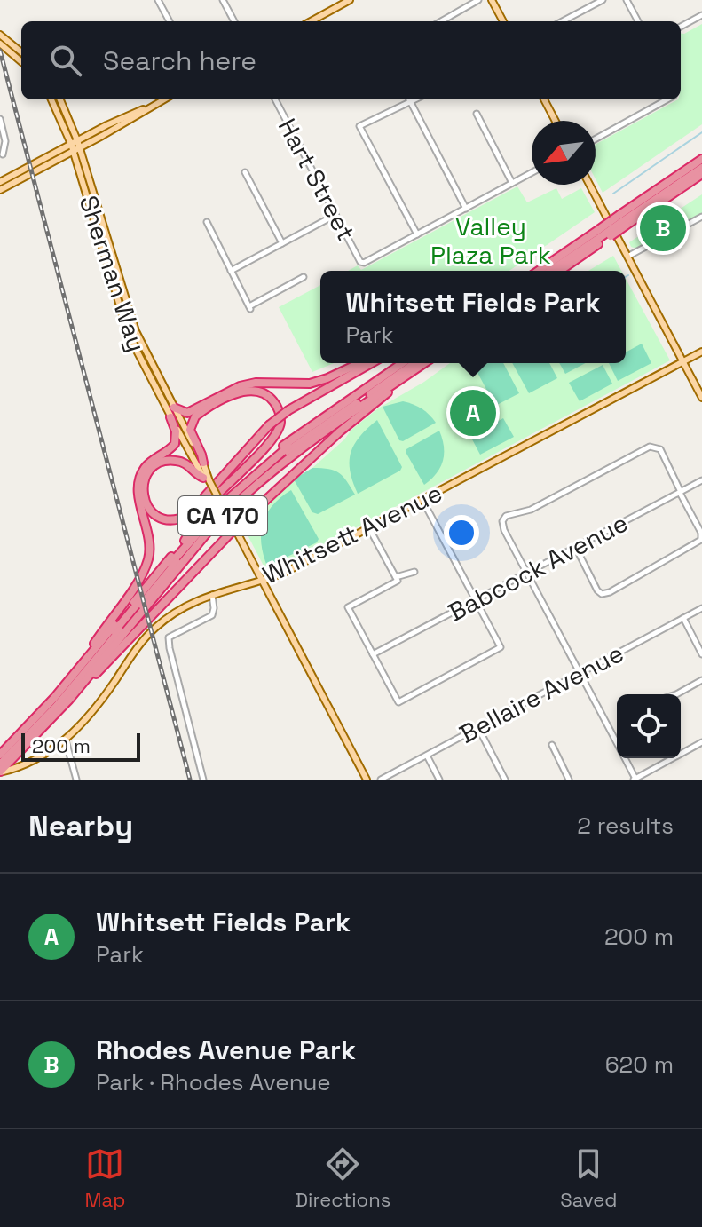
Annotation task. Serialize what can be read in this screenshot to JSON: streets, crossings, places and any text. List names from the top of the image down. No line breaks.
{"streets":{"highway":["CA 170"],"main road":["Sherman Way","Whitsett Avenue"],"street":["Hart Street","Babcock Avenue","Bellaire Avenue"]},"crossings":[["Sherman Way","Whitsett Avenue"],["CA 170","Whitsett Avenue"]],"parks":["Valley Plaza Park"],"scale_bar":"200 m","north":"bottom left","page":{"search":"Search here","pins":["B","A"],"popup":["Whitsett Fields Park","Park"],"scale":"200 m","heading":["Nearby","2 results"],"list":[{"mark":"A","name":"Whitsett Fields Park","note":"Park","value":"200 m"},{"mark":"B","name":"Rhodes Avenue Park","note":"Park · Rhodes Avenue","value":"620 m"}],"nav":["Map","Directions","Saved"]}}
